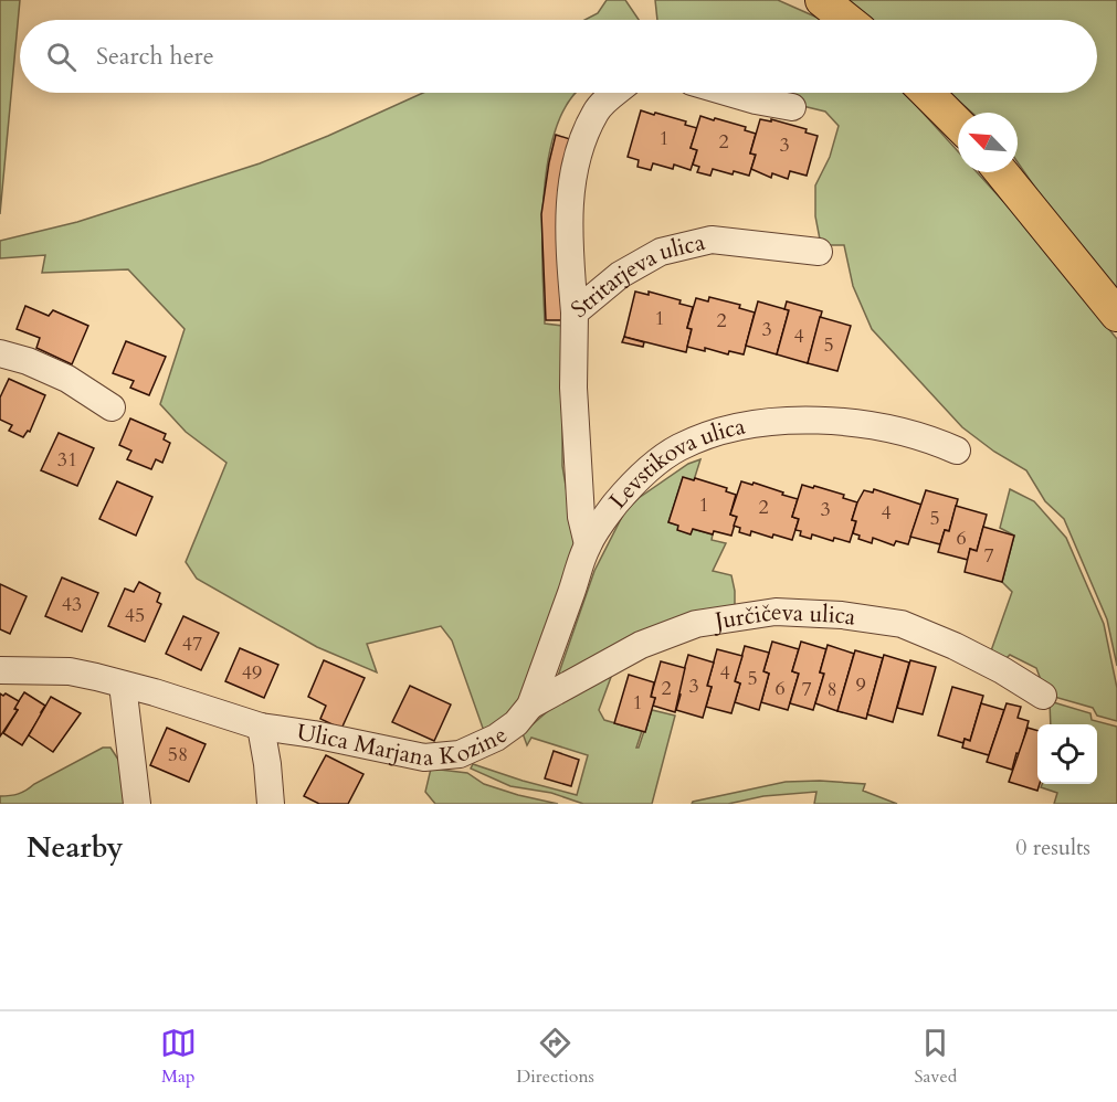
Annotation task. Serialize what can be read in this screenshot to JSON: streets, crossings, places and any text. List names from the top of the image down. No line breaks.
{"streets":{"street":["Stritarjeva ulica","Levstikova ulica","Jurčičeva ulica","Ulica Marjana Kozine"]},"crossings":[["Stritarjeva ulica","Levstikova ulica"],["Levstikova ulica","Jurčičeva ulica"],["Levstikova ulica","Ulica Marjana Kozine"],["Jurčičeva ulica","Ulica Marjana Kozine"]],"house_numbers":["1","2","3","1","2","3","4","5","31","1","2","3","4","5","6","7","43","45","47","49","4","5","9","3","2","6","7","8","1","58"],"north":"top left","page":{"search":"Search here","heading":["Nearby","0 results"],"nav":["Map","Directions","Saved"]}}
